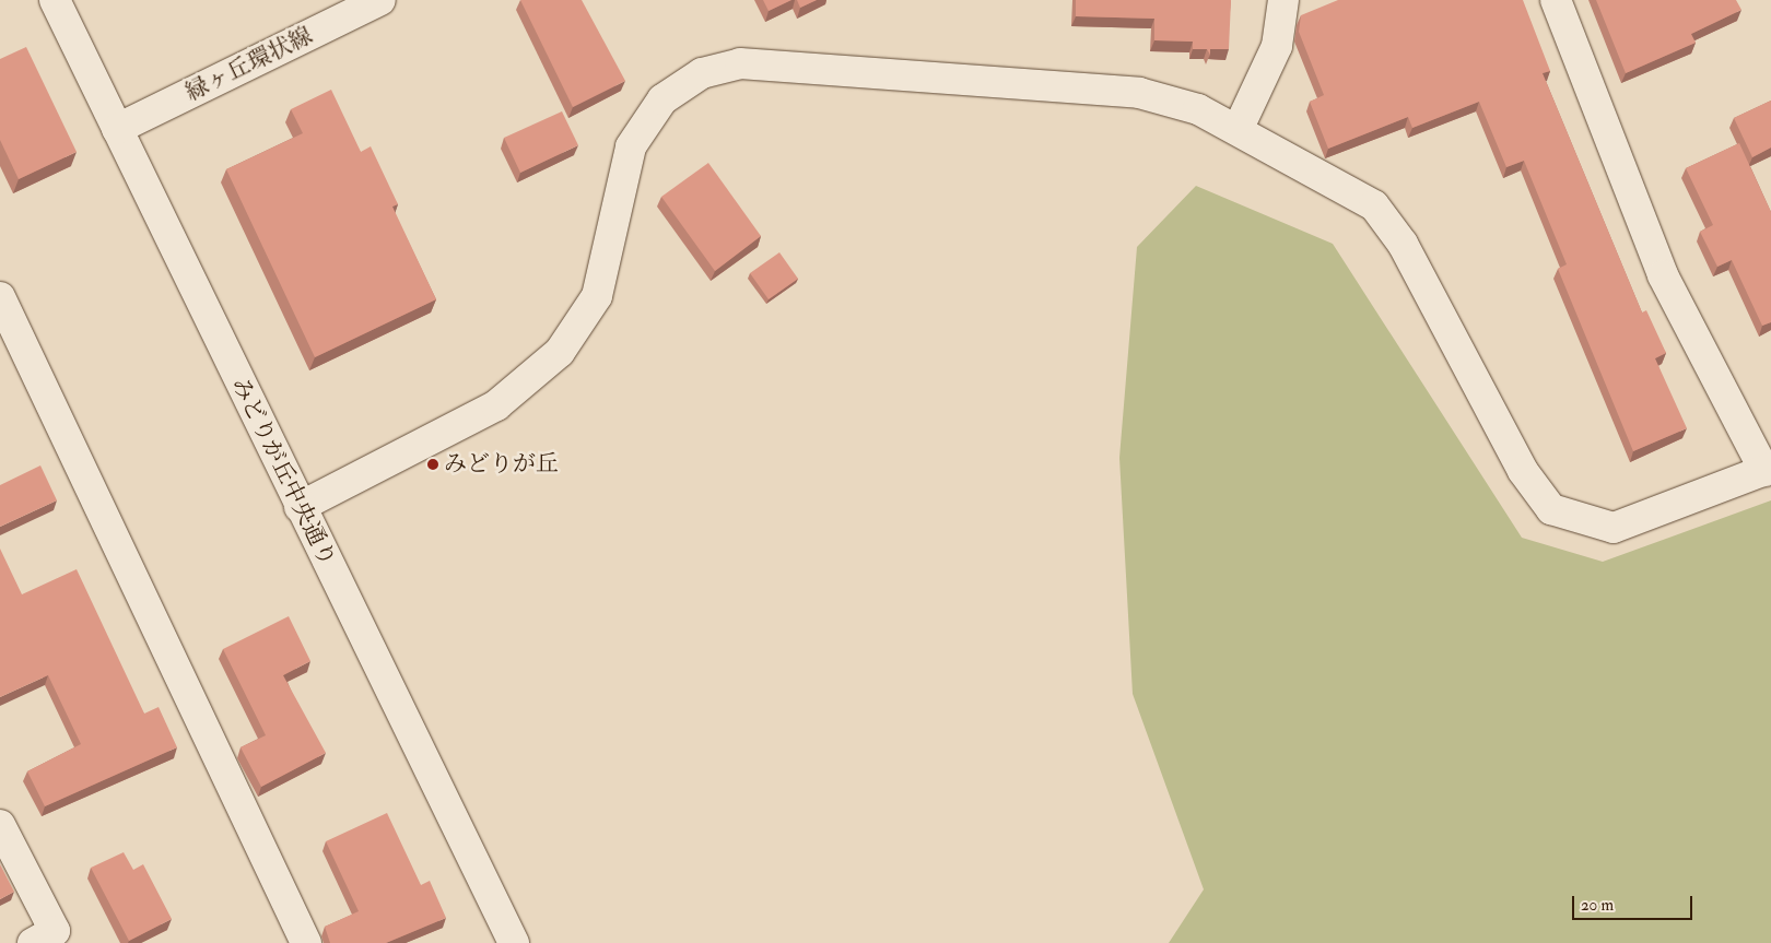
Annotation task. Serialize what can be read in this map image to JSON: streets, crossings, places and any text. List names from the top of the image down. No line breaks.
{"streets":{"street":["緑ヶ丘環状線","みどりが丘中央通り"]},"crossings":[["緑ヶ丘環状線","みどりが丘中央通り"]],"places":["みどりが丘"],"scale_bar":"20 m"}
